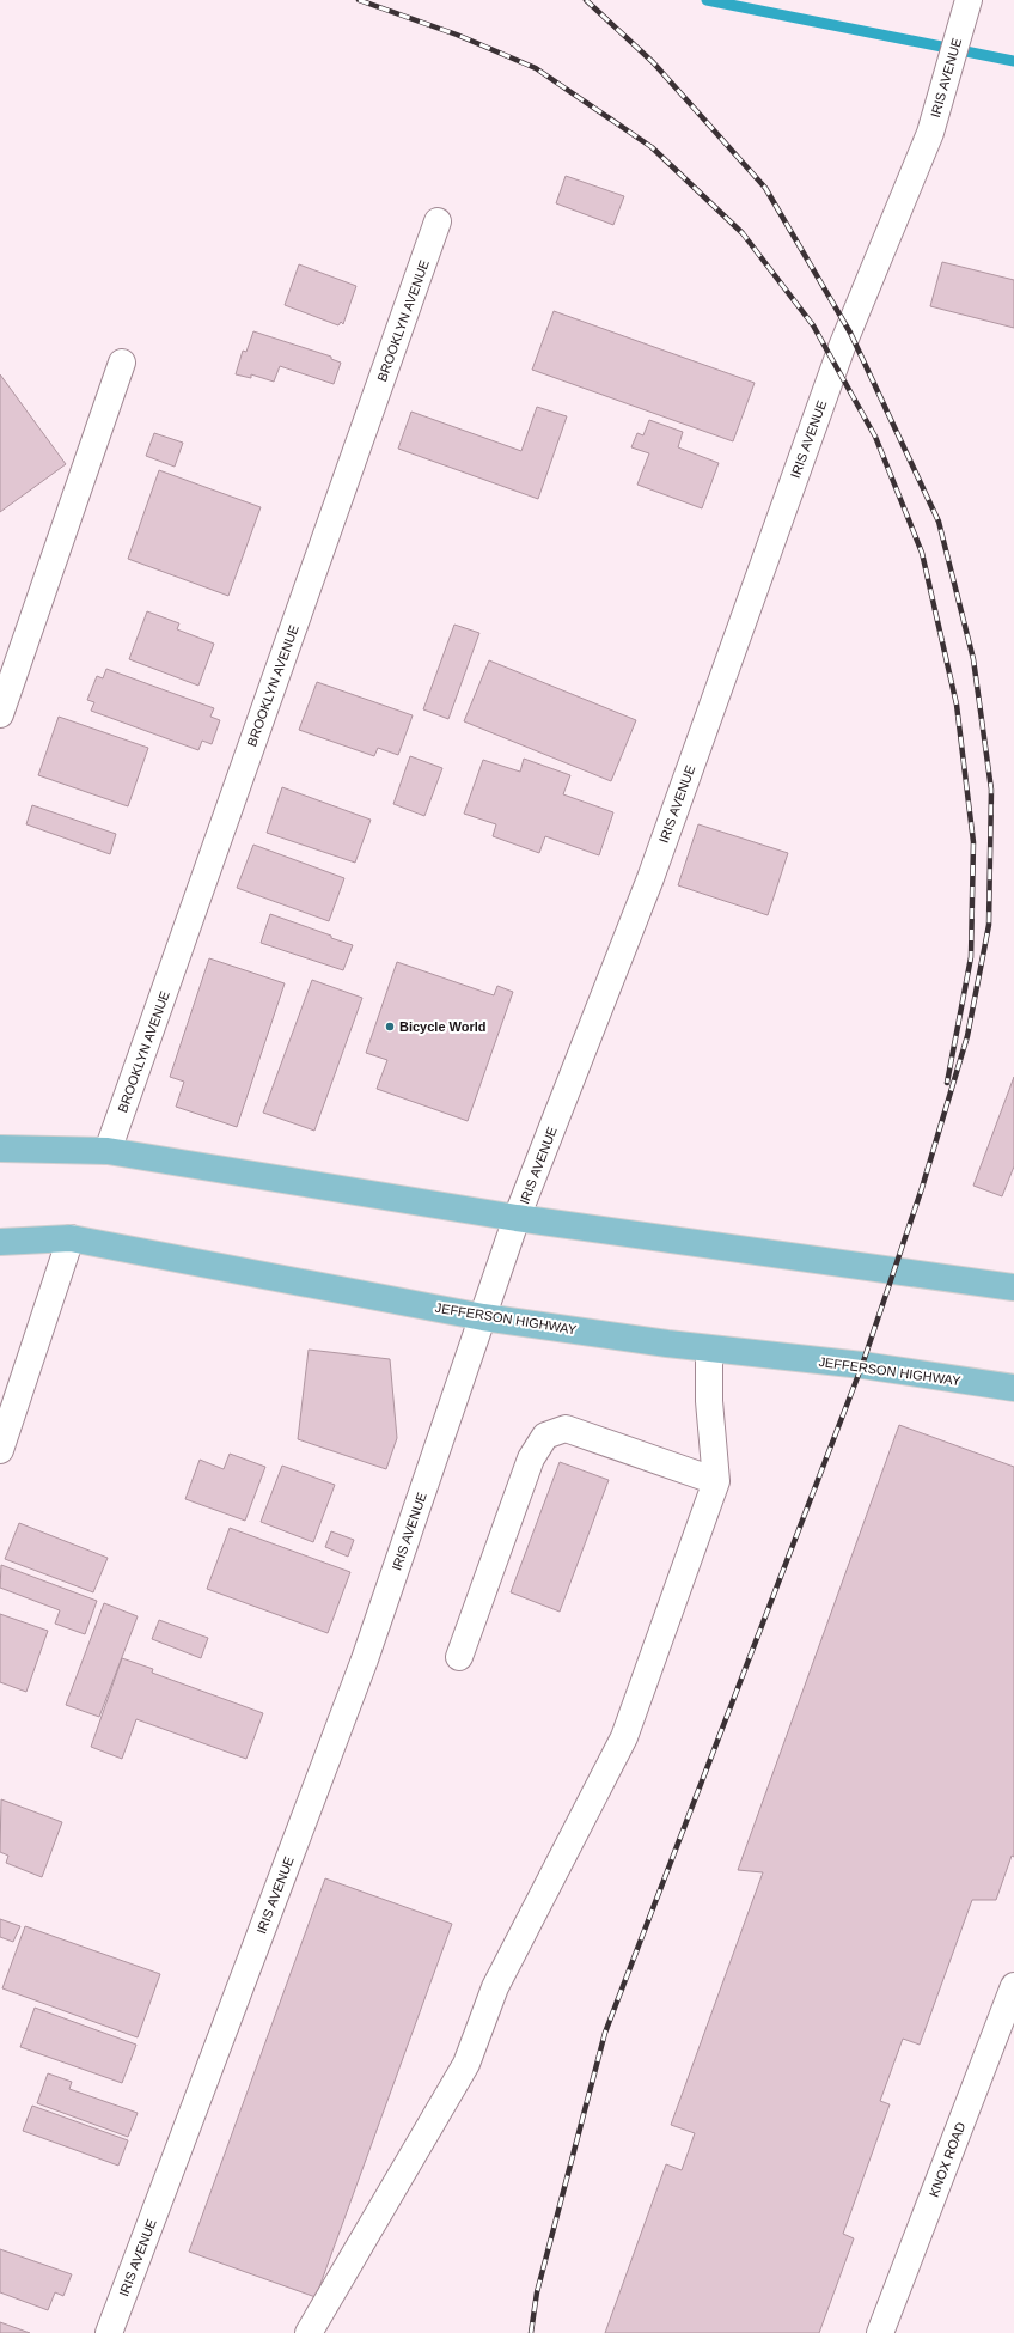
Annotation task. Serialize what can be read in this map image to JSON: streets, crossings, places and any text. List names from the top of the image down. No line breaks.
{"streets":{"main road":["JEFFERSON HIGHWAY"],"street":["IRIS AVENUE","BROOKLYN AVENUE","KNOX ROAD"]},"crossings":[["IRIS AVENUE","JEFFERSON HIGHWAY"]],"places":["Bicycle World"]}
